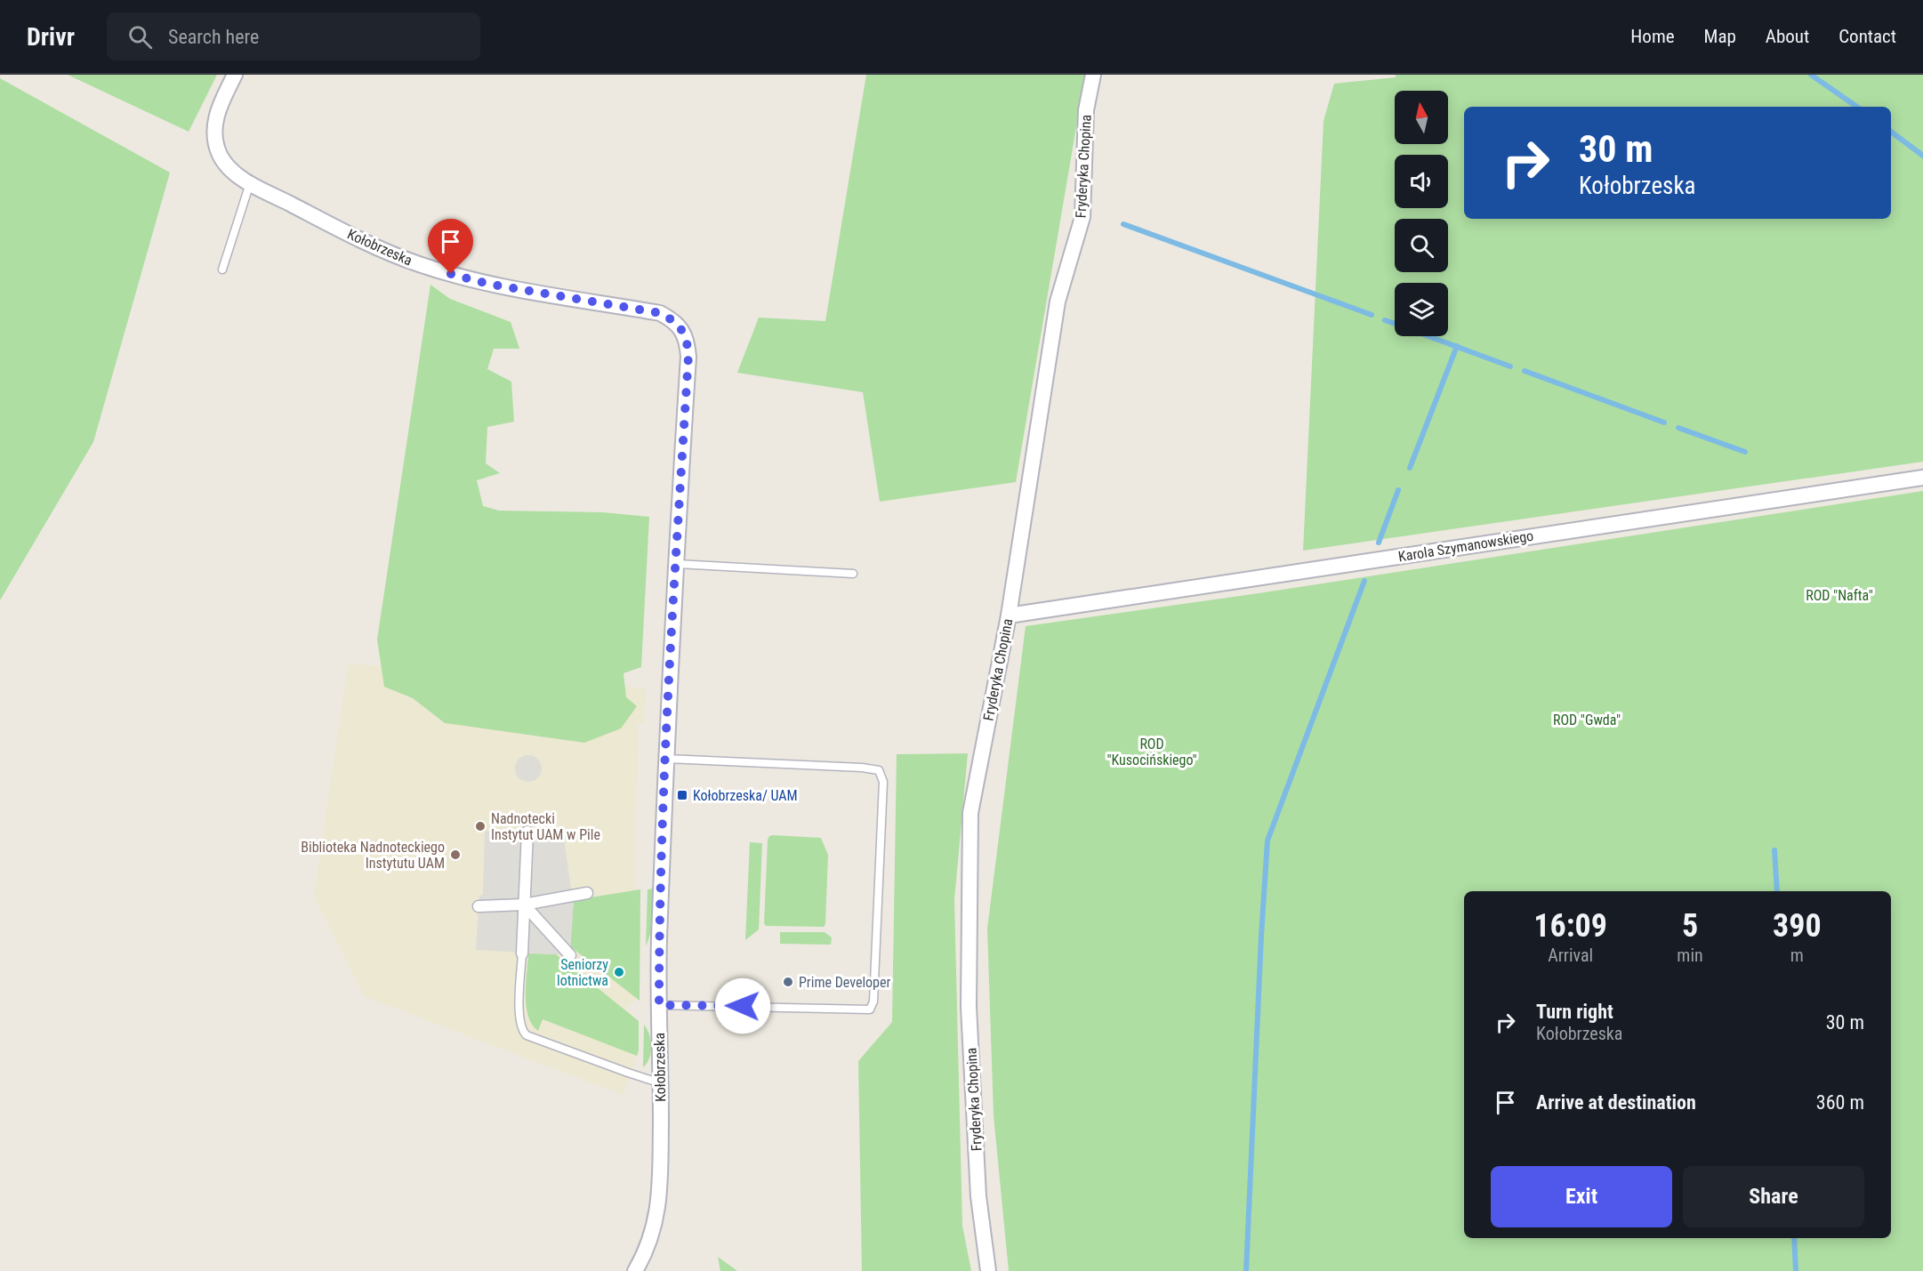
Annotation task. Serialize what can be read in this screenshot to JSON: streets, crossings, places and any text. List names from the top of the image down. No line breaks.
{"streets":{"street":["Fryderyka Chopina","Kołobrzeska","Karola Szymanowskiego"]},"crossings":[["Fryderyka Chopina","Karola Szymanowskiego"]],"parks":["ROD \"Nafta\"","ROD \"Gwda\"","ROD \"Kusocińskiego\""],"places":{"transit":["Kołobrzeska/ UAM"],"other":["Nadnotecki Instytut UAM w Pile","Biblioteka Nadnoteckiego Instytutu UAM","Seniorzy lotnictwa","Prime Developer"]},"north":"top","page":{"header":"Drivr","search":"Search here","nav":["Home","Map","About","Contact"],"turn":["30 m","Kołobrzeska"],"eta":["16:09","Arrival","5","min","390","m"],"list":[{"name":"Turn right","note":"Kołobrzeska","value":"30 m"},{"name":"Arrive at destination","value":"360 m"}],"buttons":["Exit","Share"]}}
